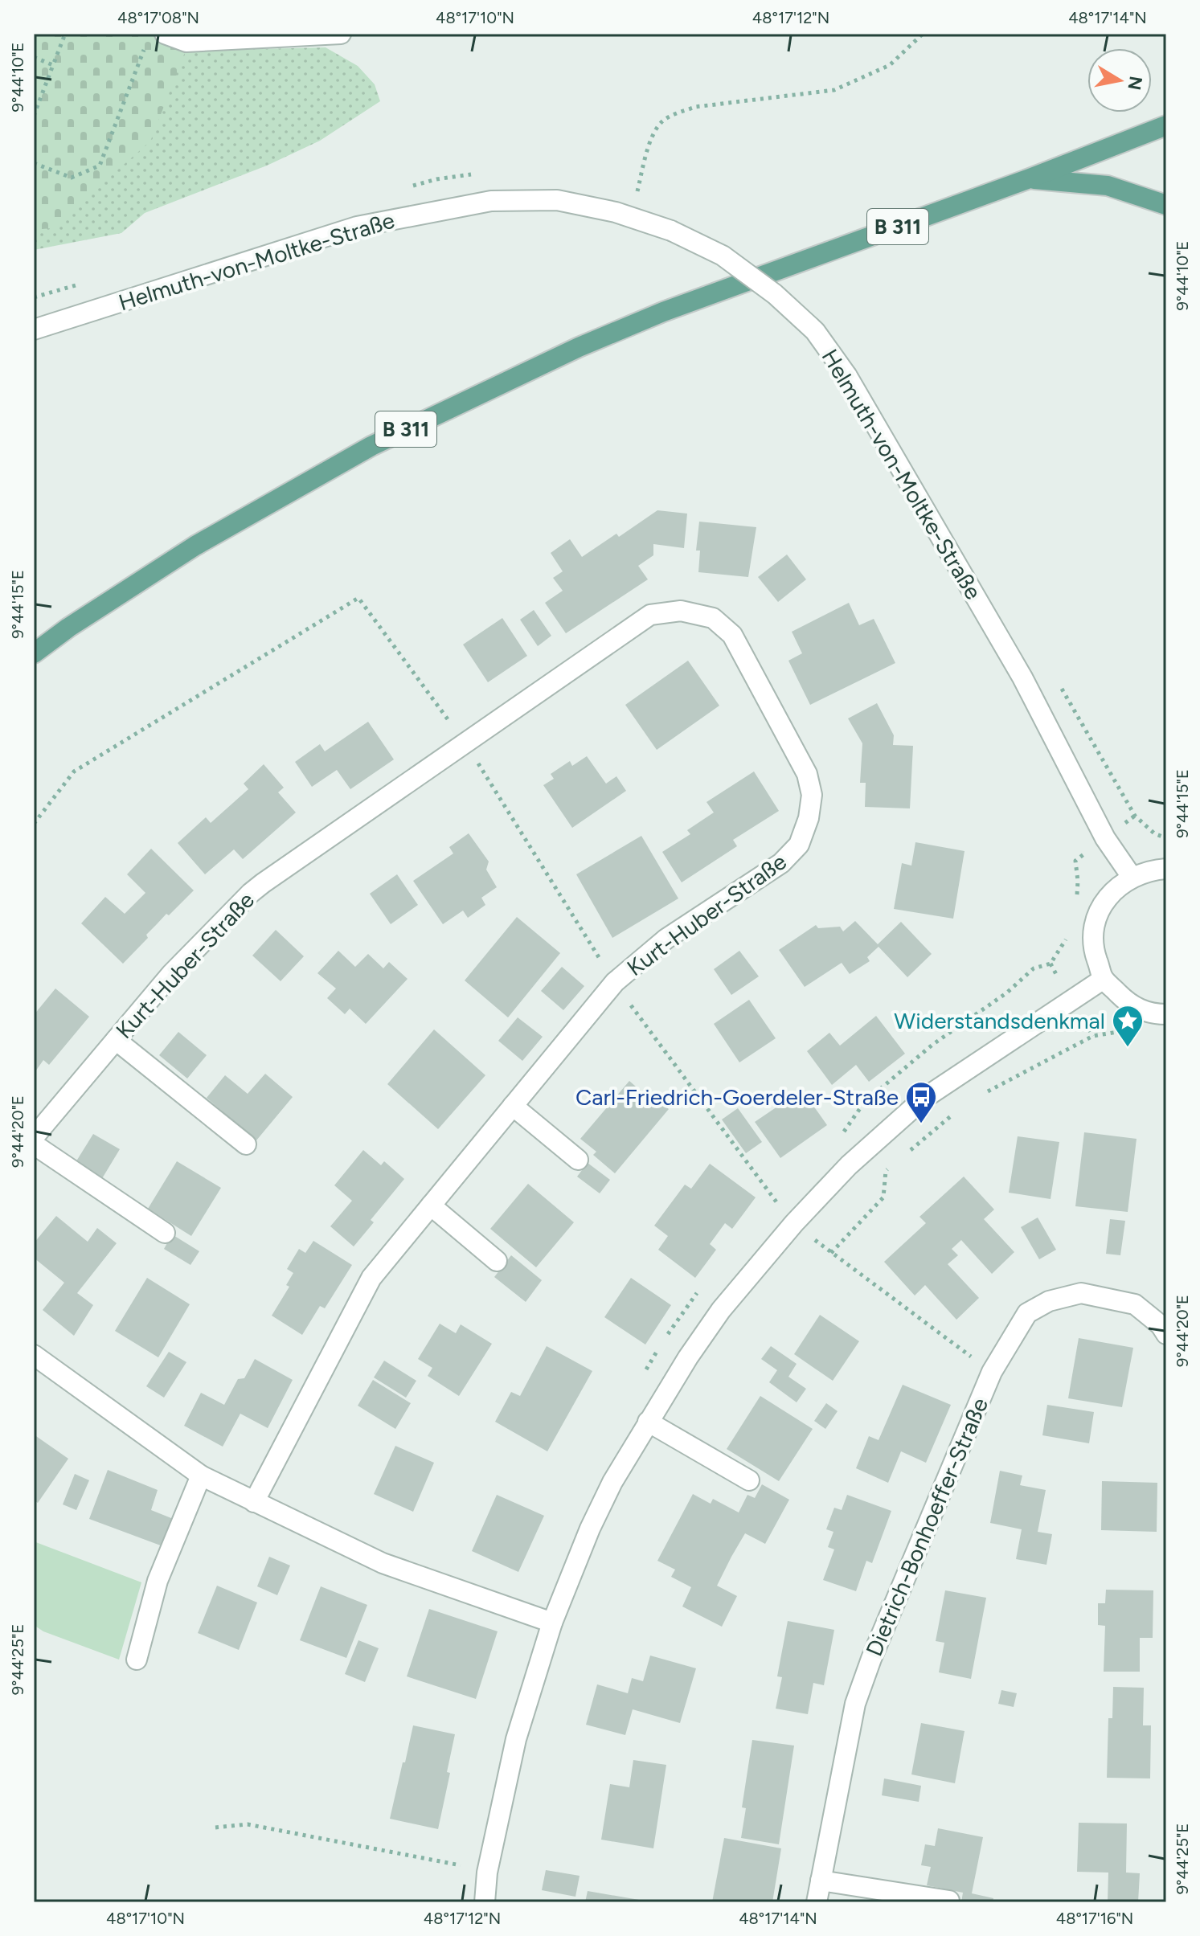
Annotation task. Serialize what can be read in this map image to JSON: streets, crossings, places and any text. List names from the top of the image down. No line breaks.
{"streets":{"main road":["B 311"],"street":["Helmuth-von-Moltke-Straße","Kurt-Huber-Straße","Dietrich-Bonhoeffer-Straße"]},"places":{"place":["Widerstandsdenkmal"],"bus stop":["Carl-Friedrich-Goerdeler-Straße"]},"north":"right","coordinates":["48°17'08\"N","48°17'10\"N","48°17'12\"N","48°17'14\"N","9°44'10\"E","9°44'15\"E","9°44'20\"E","9°44'25\"E","48°17'16\"N"]}
